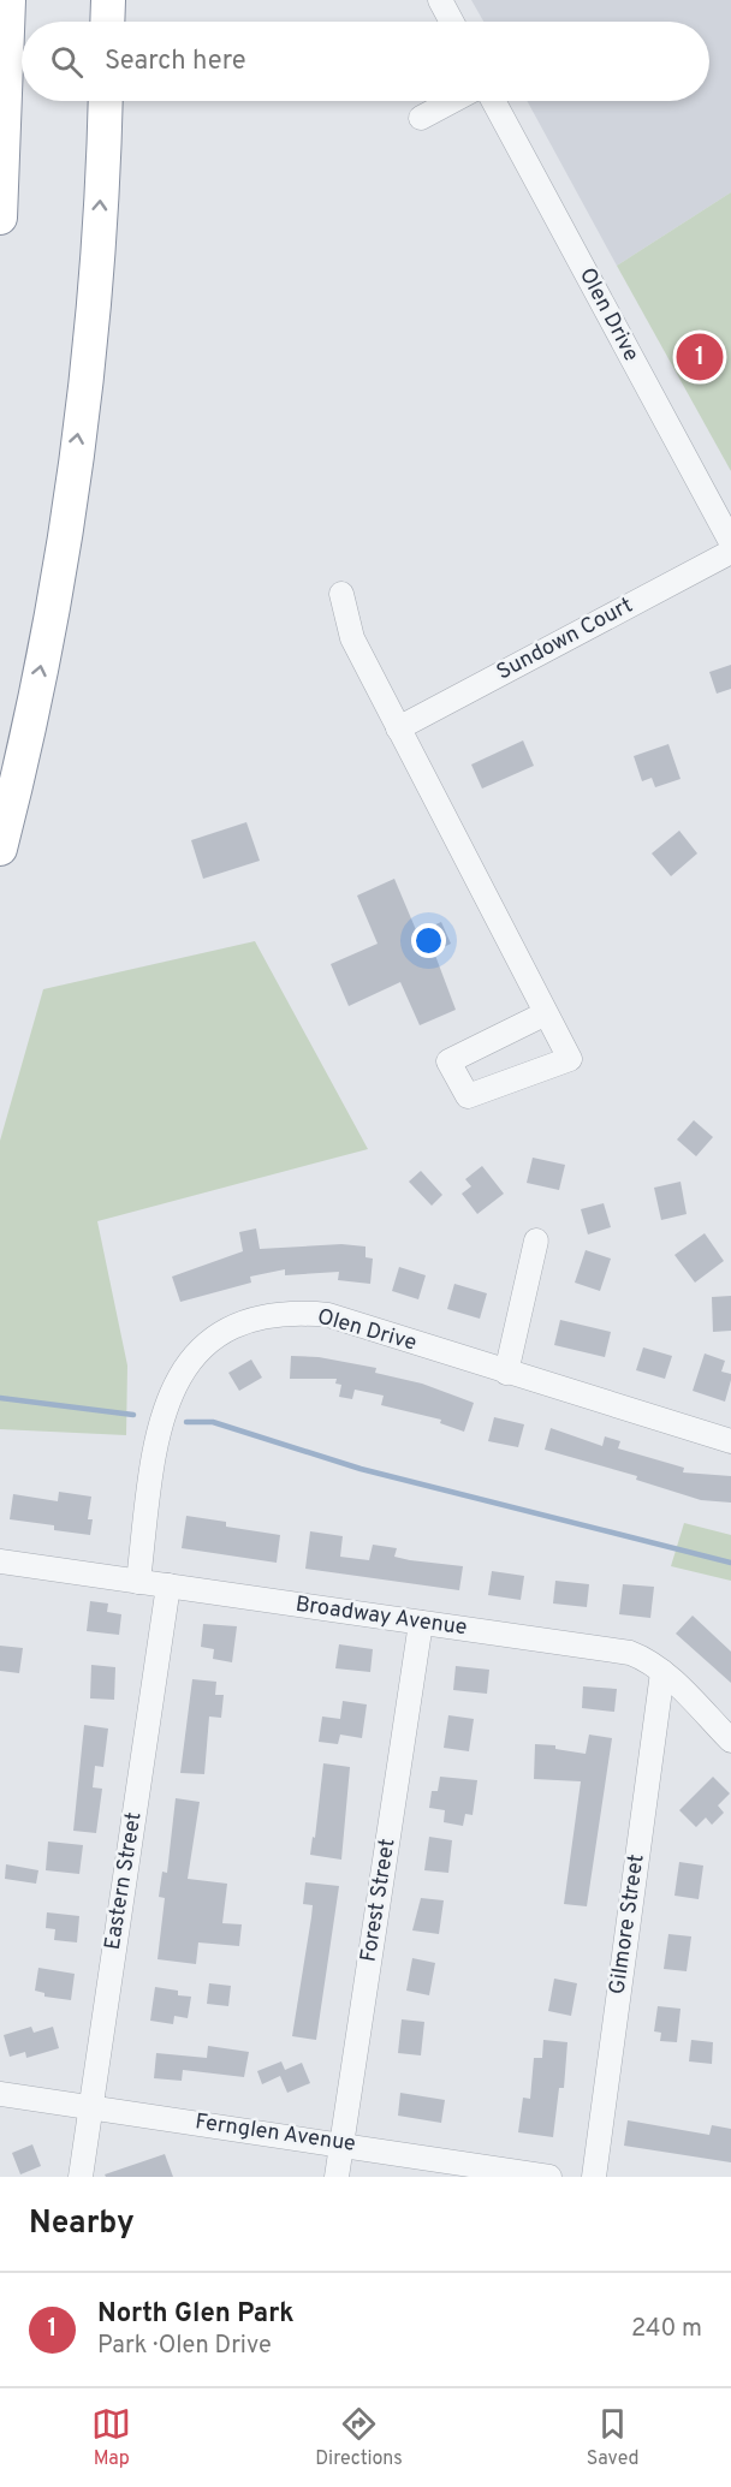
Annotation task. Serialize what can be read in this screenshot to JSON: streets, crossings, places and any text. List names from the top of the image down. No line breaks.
{"streets":{"street":["Olen Drive","Sundown Court","Broadway Avenue","Eastern Street","Forest Street","Gilmore Street","Fernglen Avenue"]},"crossings":[["Olen Drive","Broadway Avenue"],["Broadway Avenue","Eastern Street"],["Broadway Avenue","Forest Street"],["Broadway Avenue","Gilmore Street"],["Eastern Street","Fernglen Avenue"],["Forest Street","Fernglen Avenue"]],"page":{"search":"Search here","pins":"1","heading":"Nearby","list":[{"mark":"1","name":"North Glen Park","note":"Park · Olen Drive","value":"240 m"}],"nav":["Map","Directions","Saved"]}}
